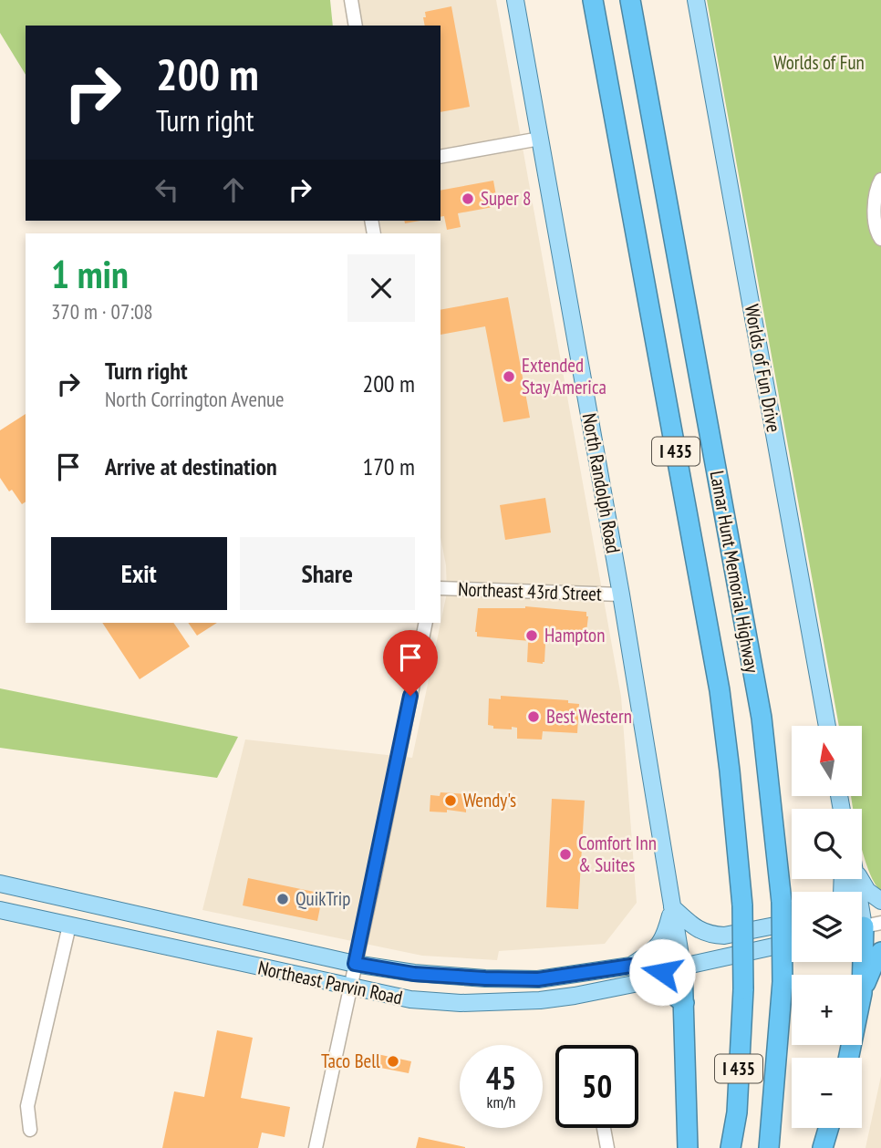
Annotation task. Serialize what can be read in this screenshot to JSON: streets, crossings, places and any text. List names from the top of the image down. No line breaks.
{"streets":{"highway":["I 435","Lamar Hunt Memorial Highway"],"main road":["Worlds of Fun Drive","North Randolph Road","Northeast Parvin Road"],"street":["Northeast 43rd Street"]},"crossings":[["North Randolph Road","Northeast 43rd Street"],["North Randolph Road","Northeast Parvin Road"]],"parks":["Worlds of Fun"],"places":["Super 8","Extended Stay America","Hampton","Best Western","Wendy's","Comfort Inn & Suites","QuikTrip","Taco Bell"],"north":"top","page":{"turn":["200 m","Turn right"],"heading":["1 min","370 m · 07:08"],"list":[{"name":"Turn right","note":"North Corrington Avenue","value":"200 m"},{"name":"Arrive at destination","value":"170 m"}],"buttons":["Exit","Share"],"map_buttons":["+","−"],"speed":"45 km/h","limit":"50"}}
